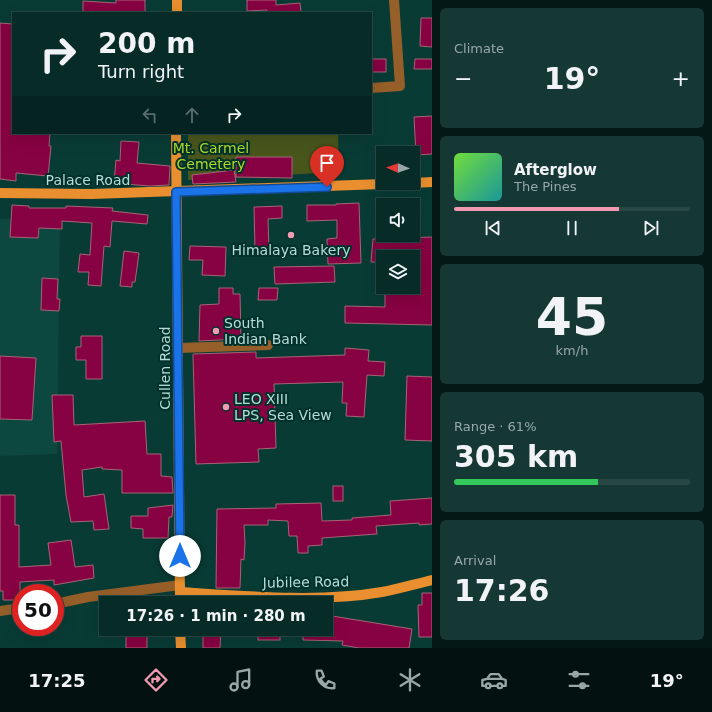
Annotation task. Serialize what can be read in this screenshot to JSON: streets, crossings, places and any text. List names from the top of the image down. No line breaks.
{"streets":{"main road":["Palace Road","Cullen Road","Jubilee Road"]},"crossings":[["Palace Road","Cullen Road"],["Cullen Road","Jubilee Road"]],"parks":["Mt. Carmel Cemetery"],"places":["Himalaya Bakery","South Indian Bank","LEO XIII LPS, Sea View"],"north":"left","page":{"tile":["Climate",["45","km/h"],["Range · 61%","305 km"],["Arrival","17:26"]],"turn":["200 m","Turn right"],"heat":["−","19°","+"],"song":["Afterglow","The Pines"],"limit":"50","trip":"17:26 · 1 min · 280 m","tabs":["17:25","19°"]}}
